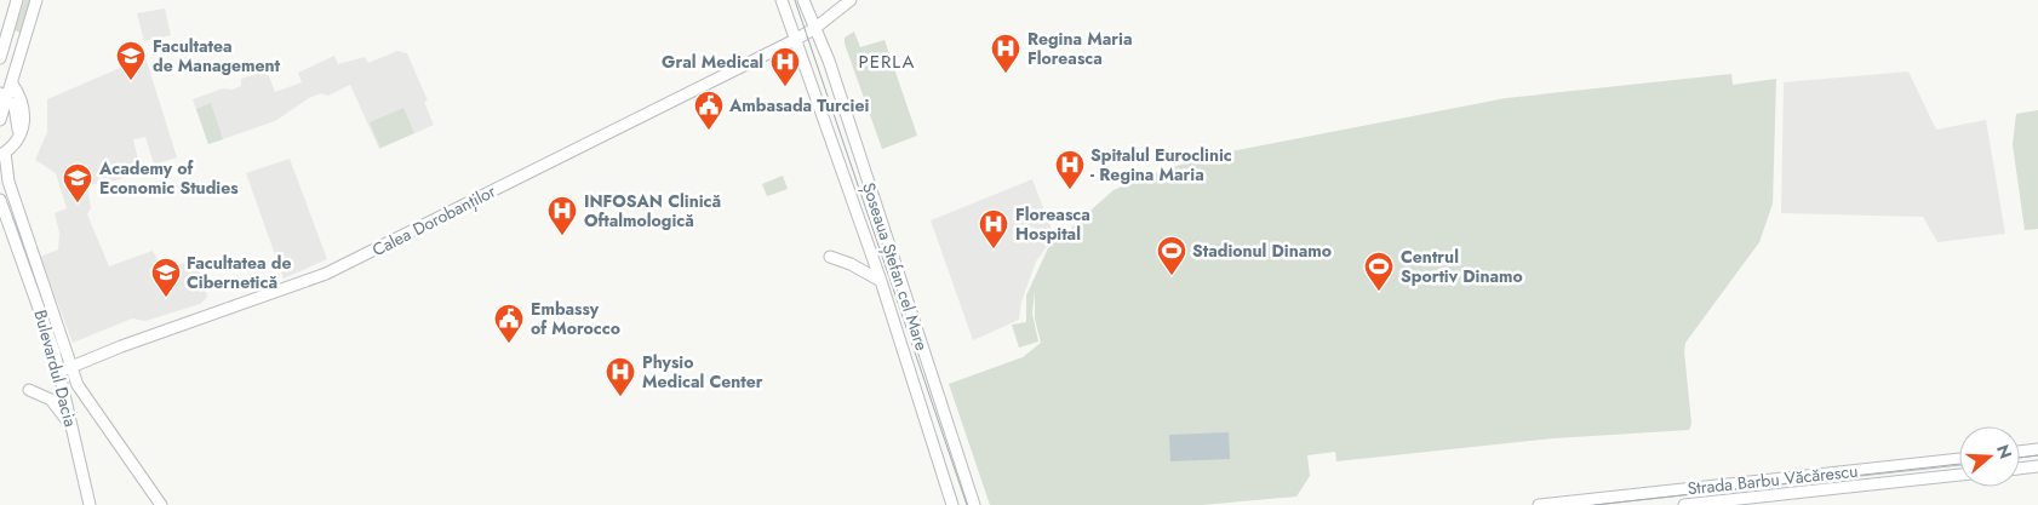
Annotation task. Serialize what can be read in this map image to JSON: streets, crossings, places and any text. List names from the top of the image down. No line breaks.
{"streets":{"main road":["Calea Dorobanților","Șoseaua Ștefan cel Mare","Bulevardul Dacia","Strada Barbu Văcărescu"]},"crossings":[["Calea Dorobanților","Șoseaua Ștefan cel Mare"],["Calea Dorobanților","Bulevardul Dacia"]],"districts":["PERLA"],"places":{"hospital":["Regina Maria Floreasca","Gral Medical","Spitalul Euroclinic - Regina Maria","INFOSAN Clinică Oftalmologică","Floreasca Hospital","Physio Medical Center"],"school or university":["Facultatea de Management","Academy of Economic Studies","Facultatea de Cibernetică"],"public building":["Ambasada Turciei","Embassy of Morocco"],"sports":["Stadionul Dinamo","Centrul Sportiv Dinamo"]},"north":"right"}
